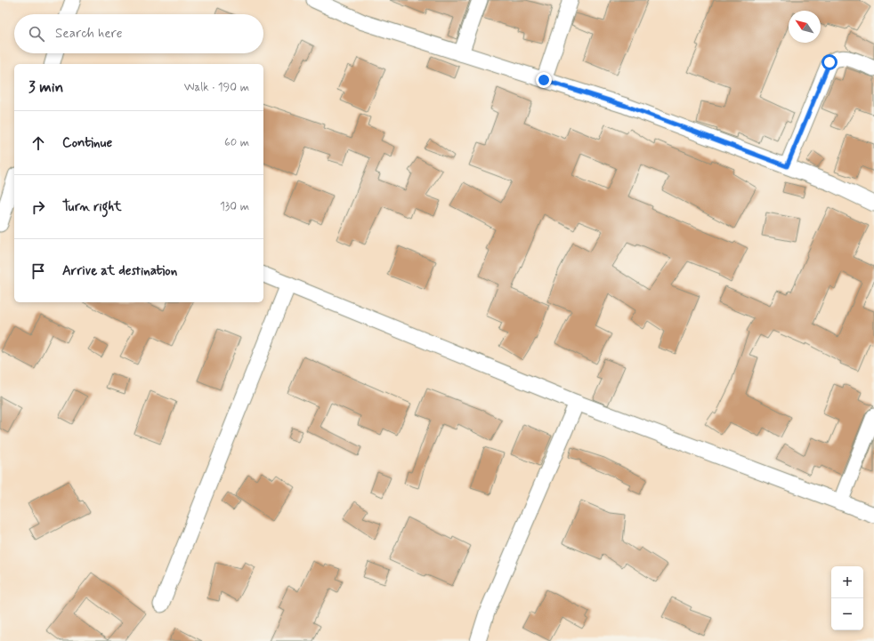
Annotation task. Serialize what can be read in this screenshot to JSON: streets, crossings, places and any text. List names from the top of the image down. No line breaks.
{"north":"top left","page":{"search":"Search here","heading":["3 min","Walk · 190 m"],"list":[["Continue","60 m"],["Turn right","130 m"],"Arrive at destination"],"map_buttons":["+","−"]}}
